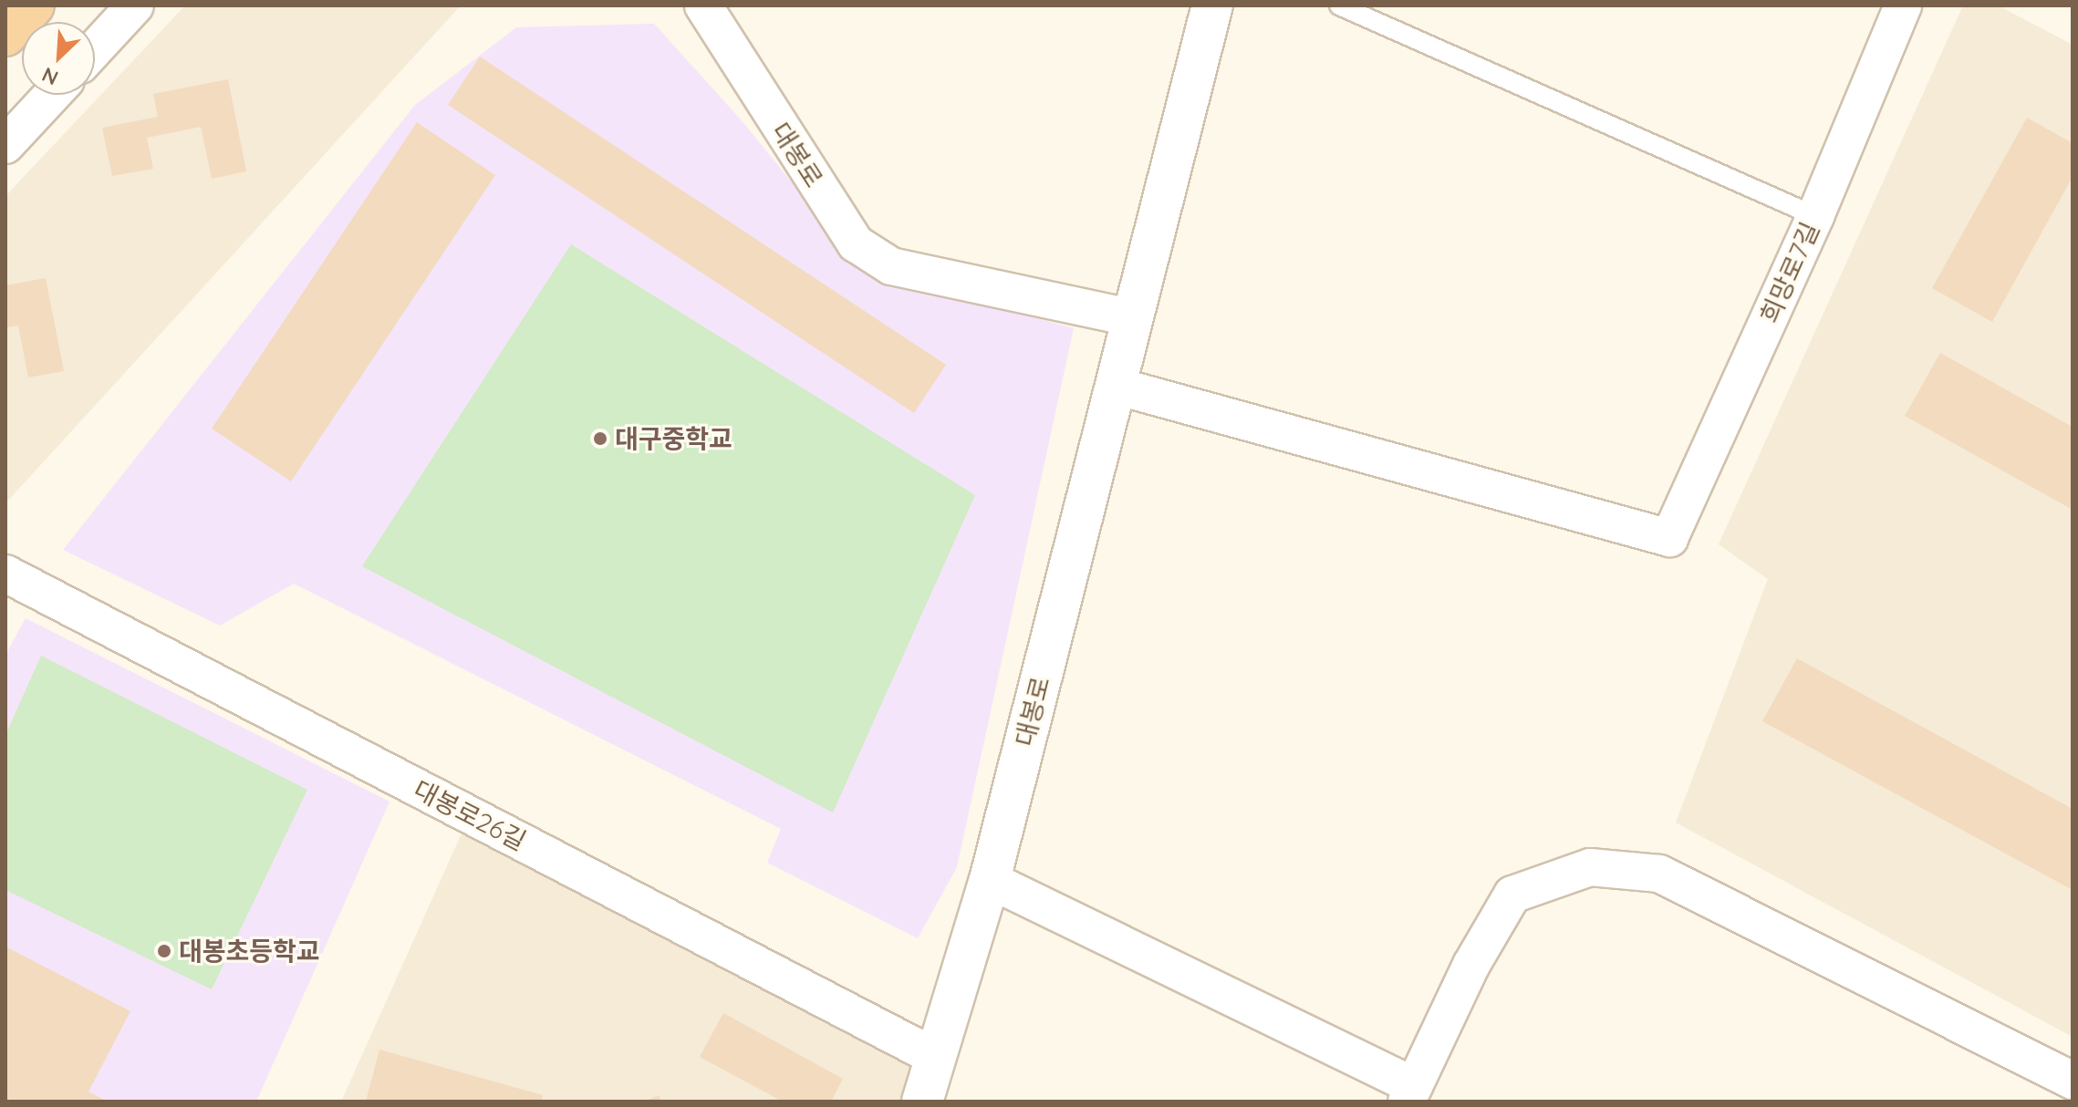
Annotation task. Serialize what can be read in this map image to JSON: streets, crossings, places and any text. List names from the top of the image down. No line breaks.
{"streets":{"street":["대봉로","희망로7길","대봉로26길"]},"crossings":[["대봉로","희망로7길"],["대봉로","대봉로26길"]],"places":["대구중학교","대봉초등학교"],"north":"bottom left"}
